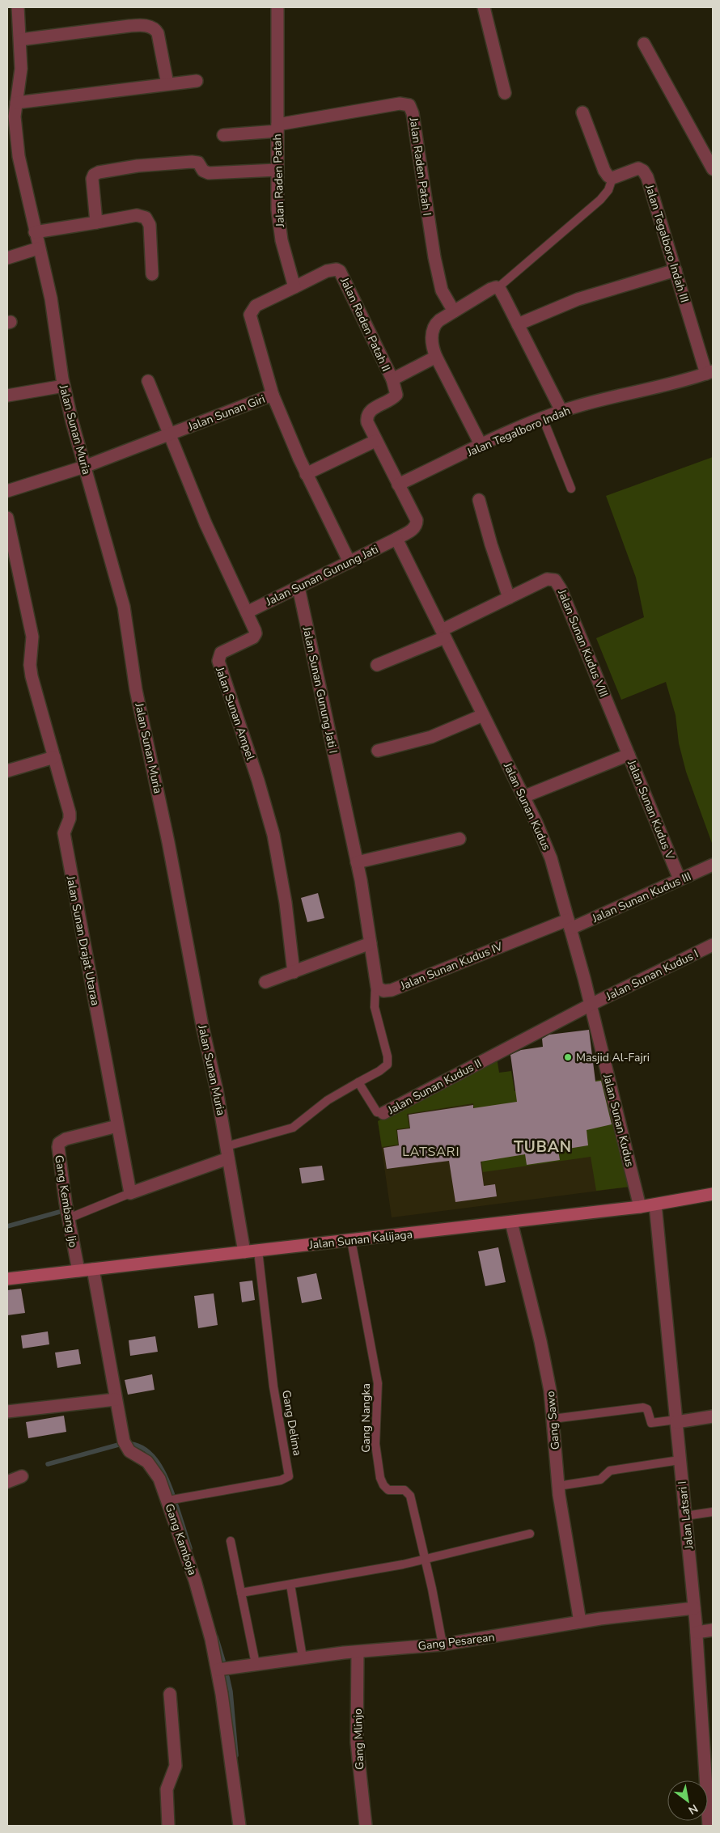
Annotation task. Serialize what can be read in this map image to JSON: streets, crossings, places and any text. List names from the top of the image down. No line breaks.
{"streets":{"main road":["Jalan Sunan Kalijaga"],"street":["Jalan Raden Patah I","Jalan Raden Patah","Jalan Tegalboro Indah III","Jalan Raden Patah II","Jalan Sunan Giri","Jalan Sunan Muria","Jalan Tegalboro Indah","Jalan Sunan Gunung Jati","Jalan Sunan Kudus VIII","Jalan Sunan Gunung Jati I","Jalan Sunan Ampel","Jalan Sunan Kudus","Jalan Sunan Kudus V","Jalan Sunan Kudus III","Jalan Sunan Drajat Utaraa","Jalan Sunan Kudus IV","Jalan Sunan Kudus I","Jalan Sunan Kudus II","Gang Kembang Ijo","Gang Sawo","Jalan Latsari I","Gang Kamboja","Gang Pesarean","Gang Mlinjo"],"lane":["Gang Nangka","Gang Delima"]},"crossings":[["Jalan Raden Patah I","Jalan Raden Patah"],["Jalan Raden Patah","Jalan Raden Patah II"],["Jalan Tegalboro Indah III","Jalan Tegalboro Indah"],["Jalan Sunan Giri","Jalan Sunan Muria"],["Jalan Sunan Giri","Jalan Sunan Gunung Jati"],["Jalan Sunan Giri","Jalan Sunan Ampel"],["Jalan Sunan Muria","Jalan Sunan Kalijaga"],["Jalan Sunan Gunung Jati","Jalan Sunan Gunung Jati I"],["Jalan Sunan Gunung Jati","Jalan Sunan Ampel"],["Jalan Sunan Gunung Jati","Jalan Sunan Kudus"],["Jalan Sunan Kudus VIII","Jalan Sunan Kudus"],["Jalan Sunan Kudus VIII","Jalan Sunan Kudus V"],["Jalan Sunan Kudus","Jalan Sunan Kudus V"],["Jalan Sunan Kudus","Jalan Sunan Kudus III"],["Jalan Sunan Kudus","Jalan Sunan Kudus IV"],["Jalan Sunan Kudus","Jalan Sunan Kudus I"],["Jalan Sunan Kudus","Jalan Sunan Kudus II"],["Jalan Sunan Kudus","Jalan Sunan Kalijaga"],["Jalan Sunan Kudus V","Jalan Sunan Kudus III"],["Jalan Sunan Kudus III","Jalan Sunan Kudus IV"],["Jalan Sunan Drajat Utaraa","Gang Kembang Ijo"],["Jalan Sunan Kudus I","Jalan Sunan Kudus II"],["Gang Kembang Ijo","Jalan Sunan Kalijaga"],["Jalan Sunan Kalijaga","Gang Nangka"],["Jalan Sunan Kalijaga","Gang Sawo"],["Jalan Sunan Kalijaga","Gang Delima"],["Jalan Sunan Kalijaga","Jalan Latsari I"],["Jalan Sunan Kalijaga","Gang Kamboja"],["Gang Nangka","Gang Pesarean"],["Gang Sawo","Gang Pesarean"],["Gang Delima","Gang Kamboja"],["Jalan Latsari I","Gang Pesarean"],["Gang Kamboja","Gang Pesarean"],["Gang Pesarean","Gang Mlinjo"]],"districts":["TUBAN","LATSARI"],"places":["Masjid Al-Fajri"],"north":"bottom right"}
